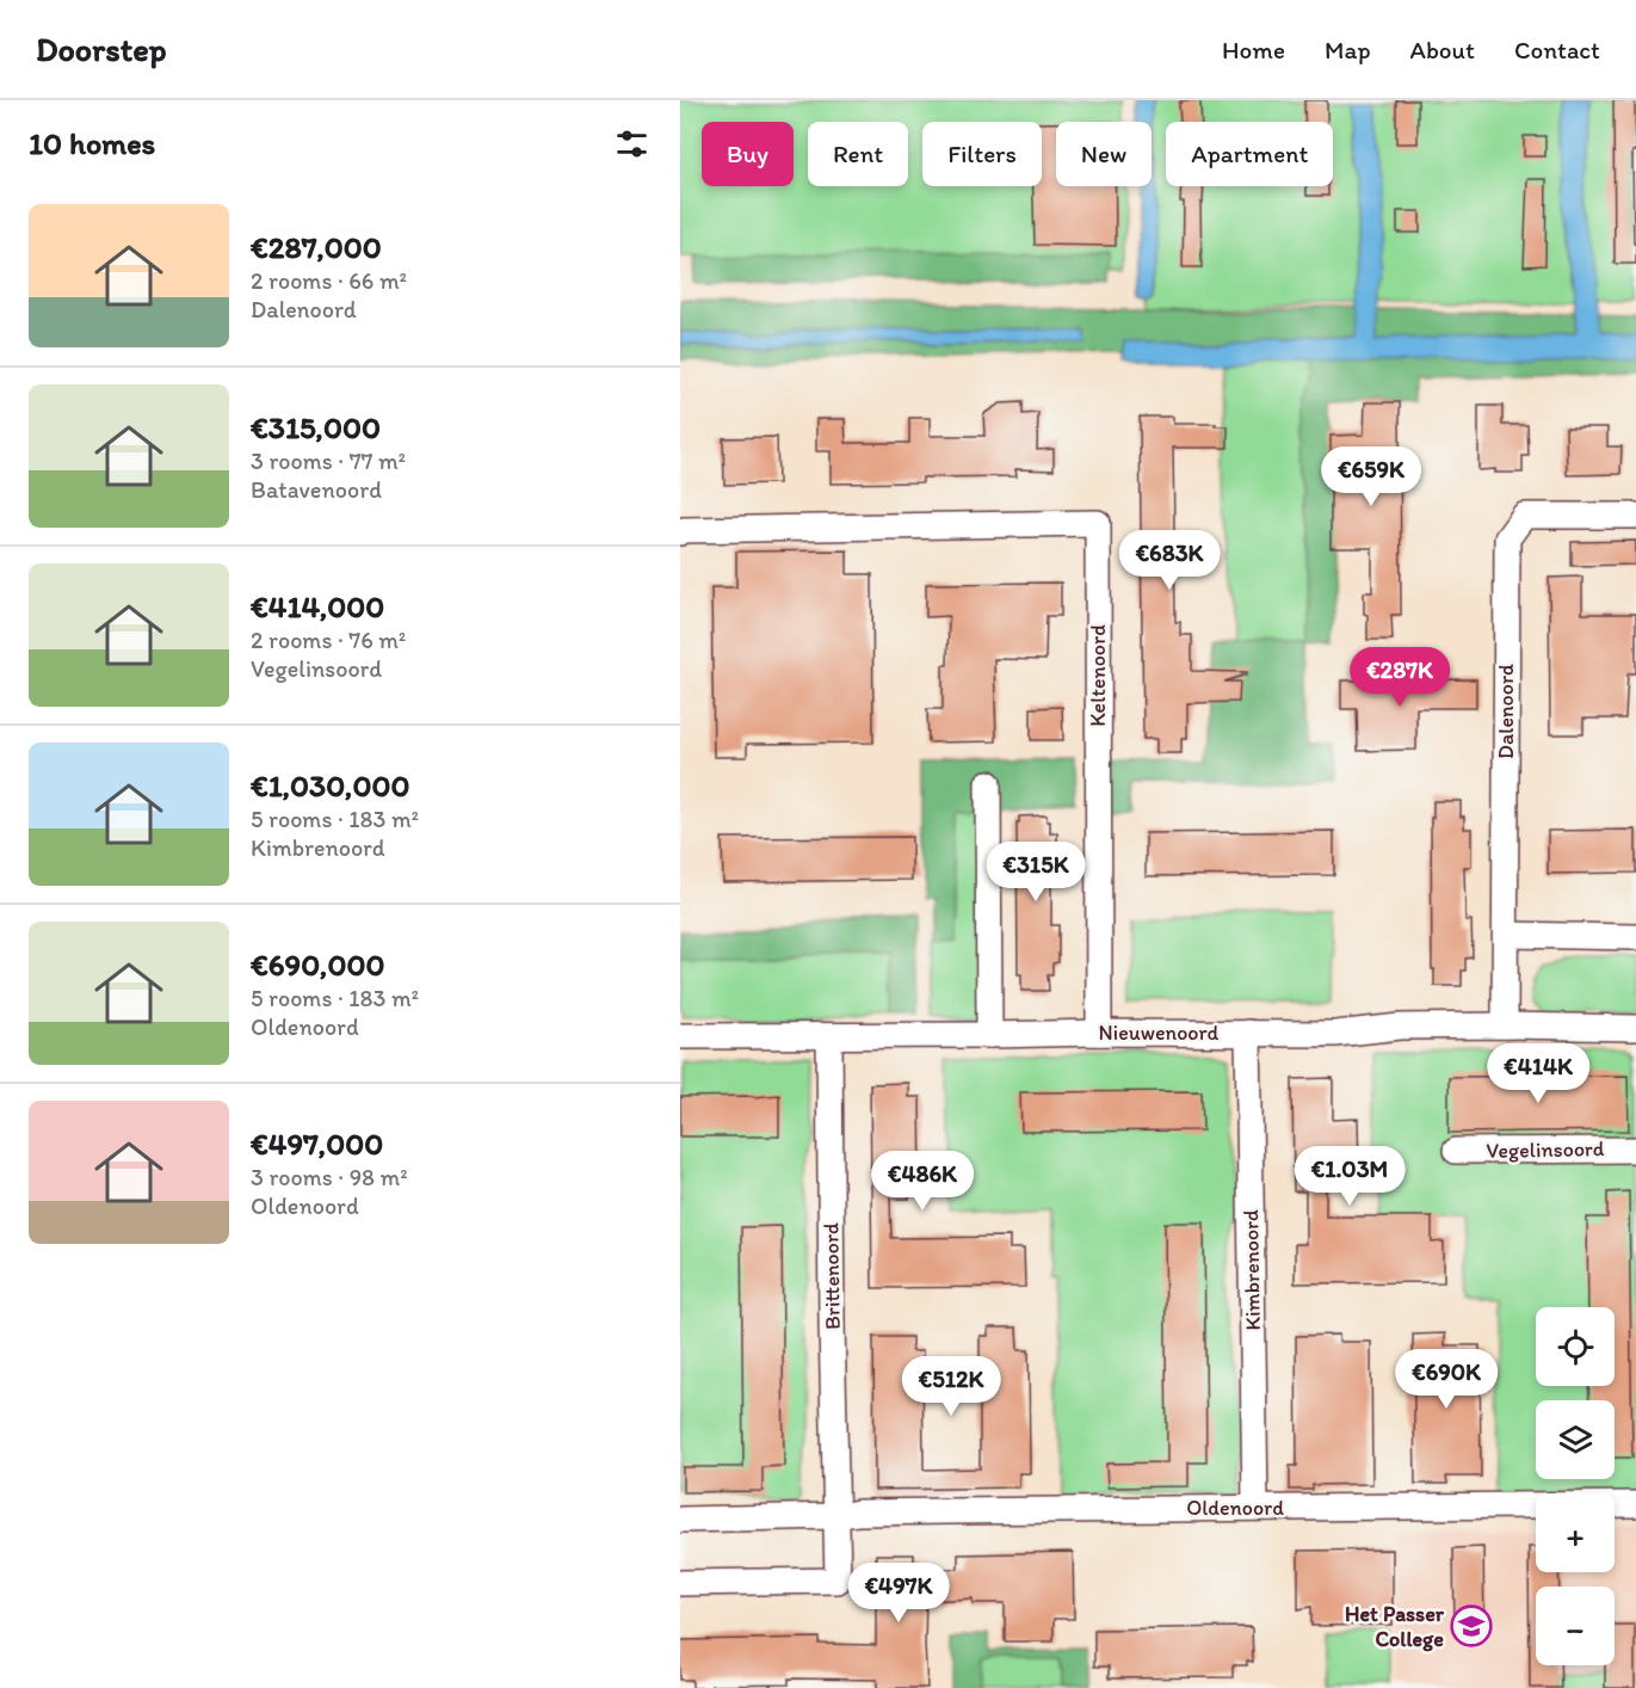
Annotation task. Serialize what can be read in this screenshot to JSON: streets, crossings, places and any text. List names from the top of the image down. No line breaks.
{"streets":{"street":["Keltenoord","Dalenoord","Nieuwenoord","Vegelinsoord","Kimbrenoord","Brittenoord","Oldenoord"]},"crossings":[["Keltenoord","Nieuwenoord"],["Dalenoord","Nieuwenoord"],["Nieuwenoord","Kimbrenoord"],["Nieuwenoord","Brittenoord"],["Kimbrenoord","Oldenoord"],["Brittenoord","Oldenoord"]],"places":{"school or university":["Het Passer College"]},"page":{"header":"Doorstep","nav":["Home","Map","About","Contact"],"heading":"10 homes","chip":["Buy","Rent","Filters","New","Apartment"],"list":[{"name":"€287,000","note":"2 rooms · 66 m² · Dalenoord"},{"name":"€315,000","note":"3 rooms · 77 m² · Batavenoord"},{"name":"€414,000","note":"2 rooms · 76 m² · Vegelinsoord"},{"name":"€1,030,000","note":"5 rooms · 183 m² · Kimbrenoord"},{"name":"€690,000","note":"5 rooms · 183 m² · Oldenoord"},{"name":"€497,000","note":"3 rooms · 98 m² · Oldenoord"}],"price":["€659K","€683K","€287K","€315K","€414K","€1.03M","€486K","€690K","€512K","€497K"],"map_buttons":["+","−"]}}
